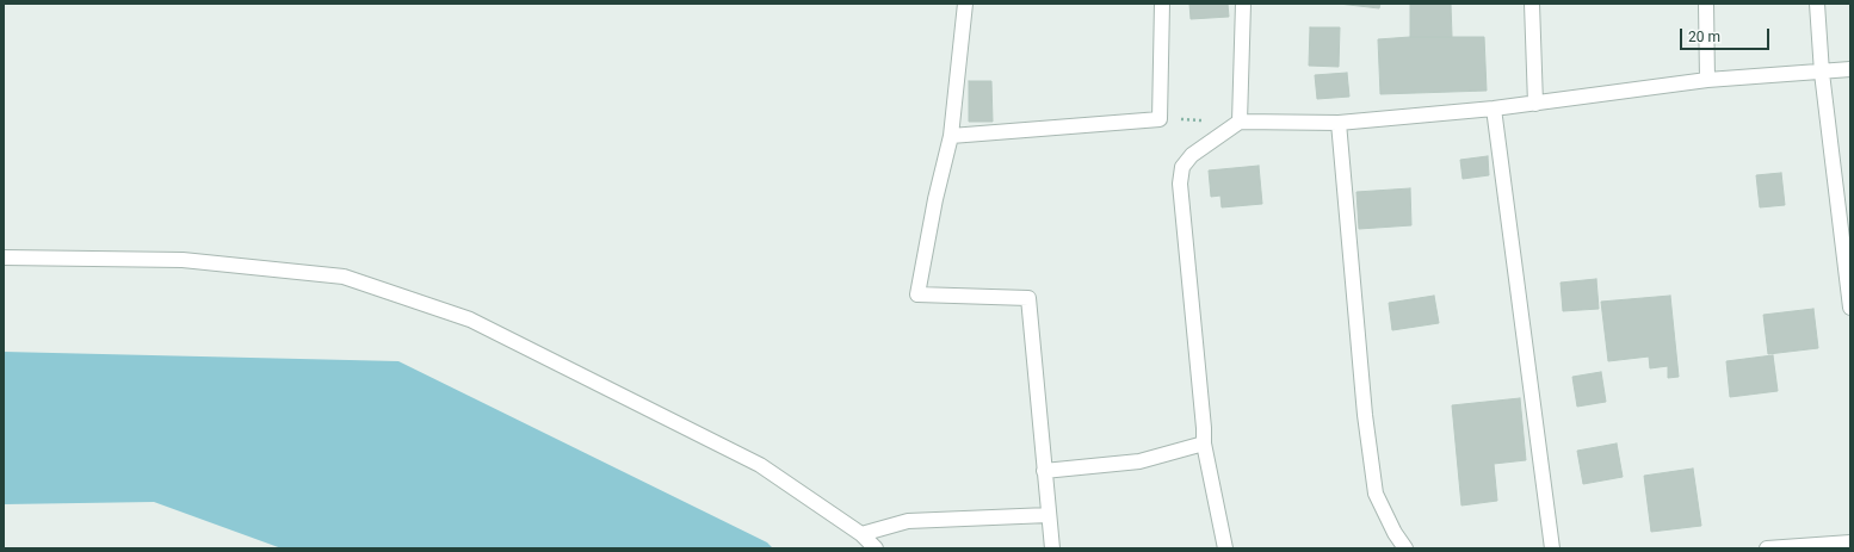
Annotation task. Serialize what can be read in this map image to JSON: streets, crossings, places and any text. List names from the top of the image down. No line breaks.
{"scale_bar":"20 m"}
